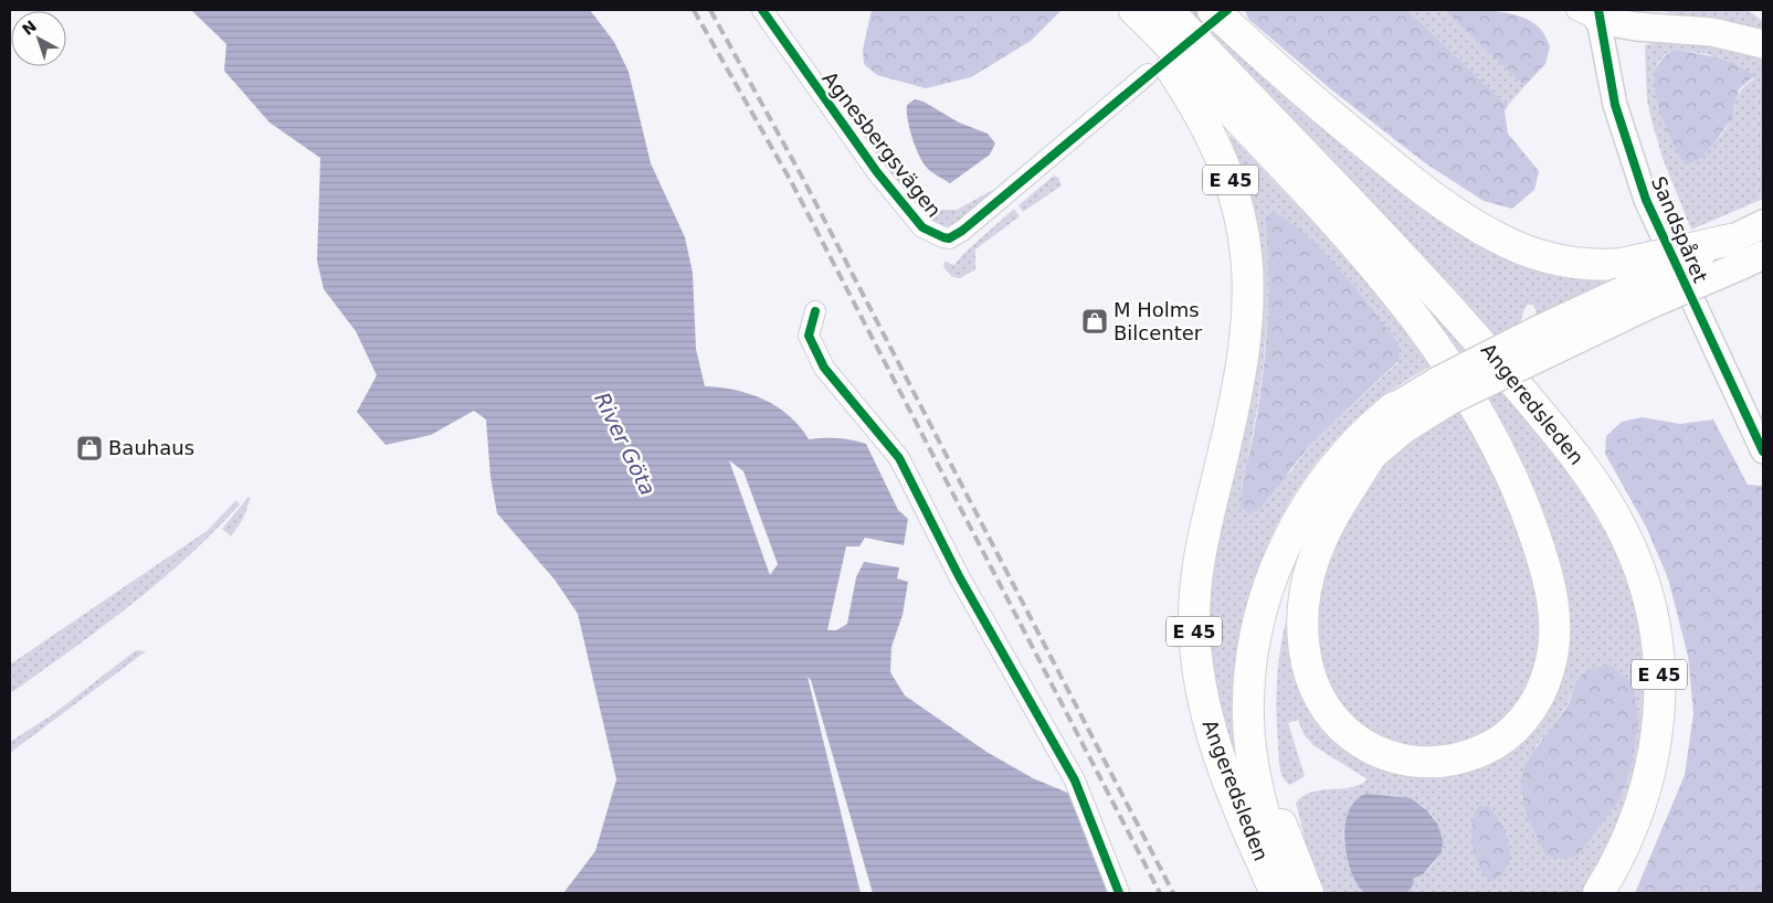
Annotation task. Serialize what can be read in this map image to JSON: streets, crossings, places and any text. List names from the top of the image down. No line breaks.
{"streets":{"highway":["E 45","Angeredsleden"],"street":["Agnesbergsvägen","Sandspåret"]},"water":["River Göta"],"places":{"shop":["M Holms Bilcenter","Bauhaus"]},"north":"top left"}
